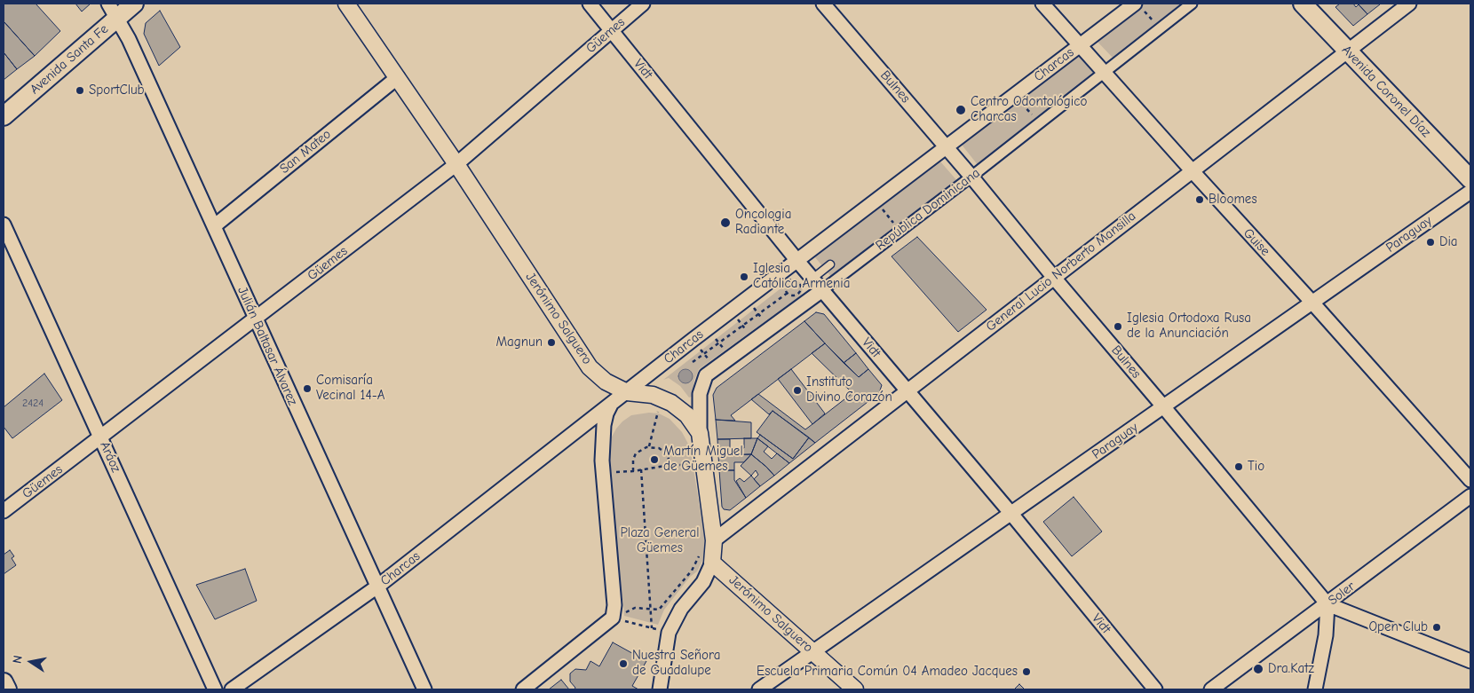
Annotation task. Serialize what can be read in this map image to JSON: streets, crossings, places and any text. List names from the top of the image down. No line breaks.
{"streets":{"main road":["Avenida Santa Fe","Avenida Coronel Díaz"],"street":["Güemes","Charcas","Vidt","Bulnes","San Mateo","República Dominicana","Paraguay","Guise","General Lucio Norberto Mansilla","Jerónimo Salguero","Julián Baltasar Álvarez","Aráoz","Soler"]},"crossings":[["Güemes","Vidt"],["Güemes","Jerónimo Salguero"],["Güemes","Julián Baltasar Álvarez"],["Güemes","Aráoz"],["Avenida Santa Fe","Julián Baltasar Álvarez"],["Charcas","Vidt"],["Charcas","Bulnes"],["Charcas","Guise"],["Charcas","Jerónimo Salguero"],["Charcas","Julián Baltasar Álvarez"],["Vidt","República Dominicana"],["Vidt","Paraguay"],["Vidt","General Lucio Norberto Mansilla"],["Bulnes","República Dominicana"],["Bulnes","Paraguay"],["Bulnes","General Lucio Norberto Mansilla"],["Bulnes","Soler"],["Avenida Coronel Díaz","General Lucio Norberto Mansilla"],["San Mateo","Jerónimo Salguero"],["San Mateo","Julián Baltasar Álvarez"],["República Dominicana","Guise"],["Paraguay","Guise"],["Paraguay","Jerónimo Salguero"],["Guise","General Lucio Norberto Mansilla"],["General Lucio Norberto Mansilla","Jerónimo Salguero"]],"parks":["Plaza General Güemes"],"places":["SportClub","Centro Odontológico Charcas","Bloomes","Oncologia Radiante","Dia","Iglesia Católica Armenia","Iglesia Ortodoxa Rusa de la Anunciación","Magnun","Comisaría Vecinal 14-A","Instituto Divino Corazón","Martín Miguel de Güemes","Tio","Open Club","Nuestra Señora de Guadalupe","Dra.Katz","Escuela Primaria Común 04 Amadeo Jacques"],"house_numbers":["2424"],"north":"left"}
